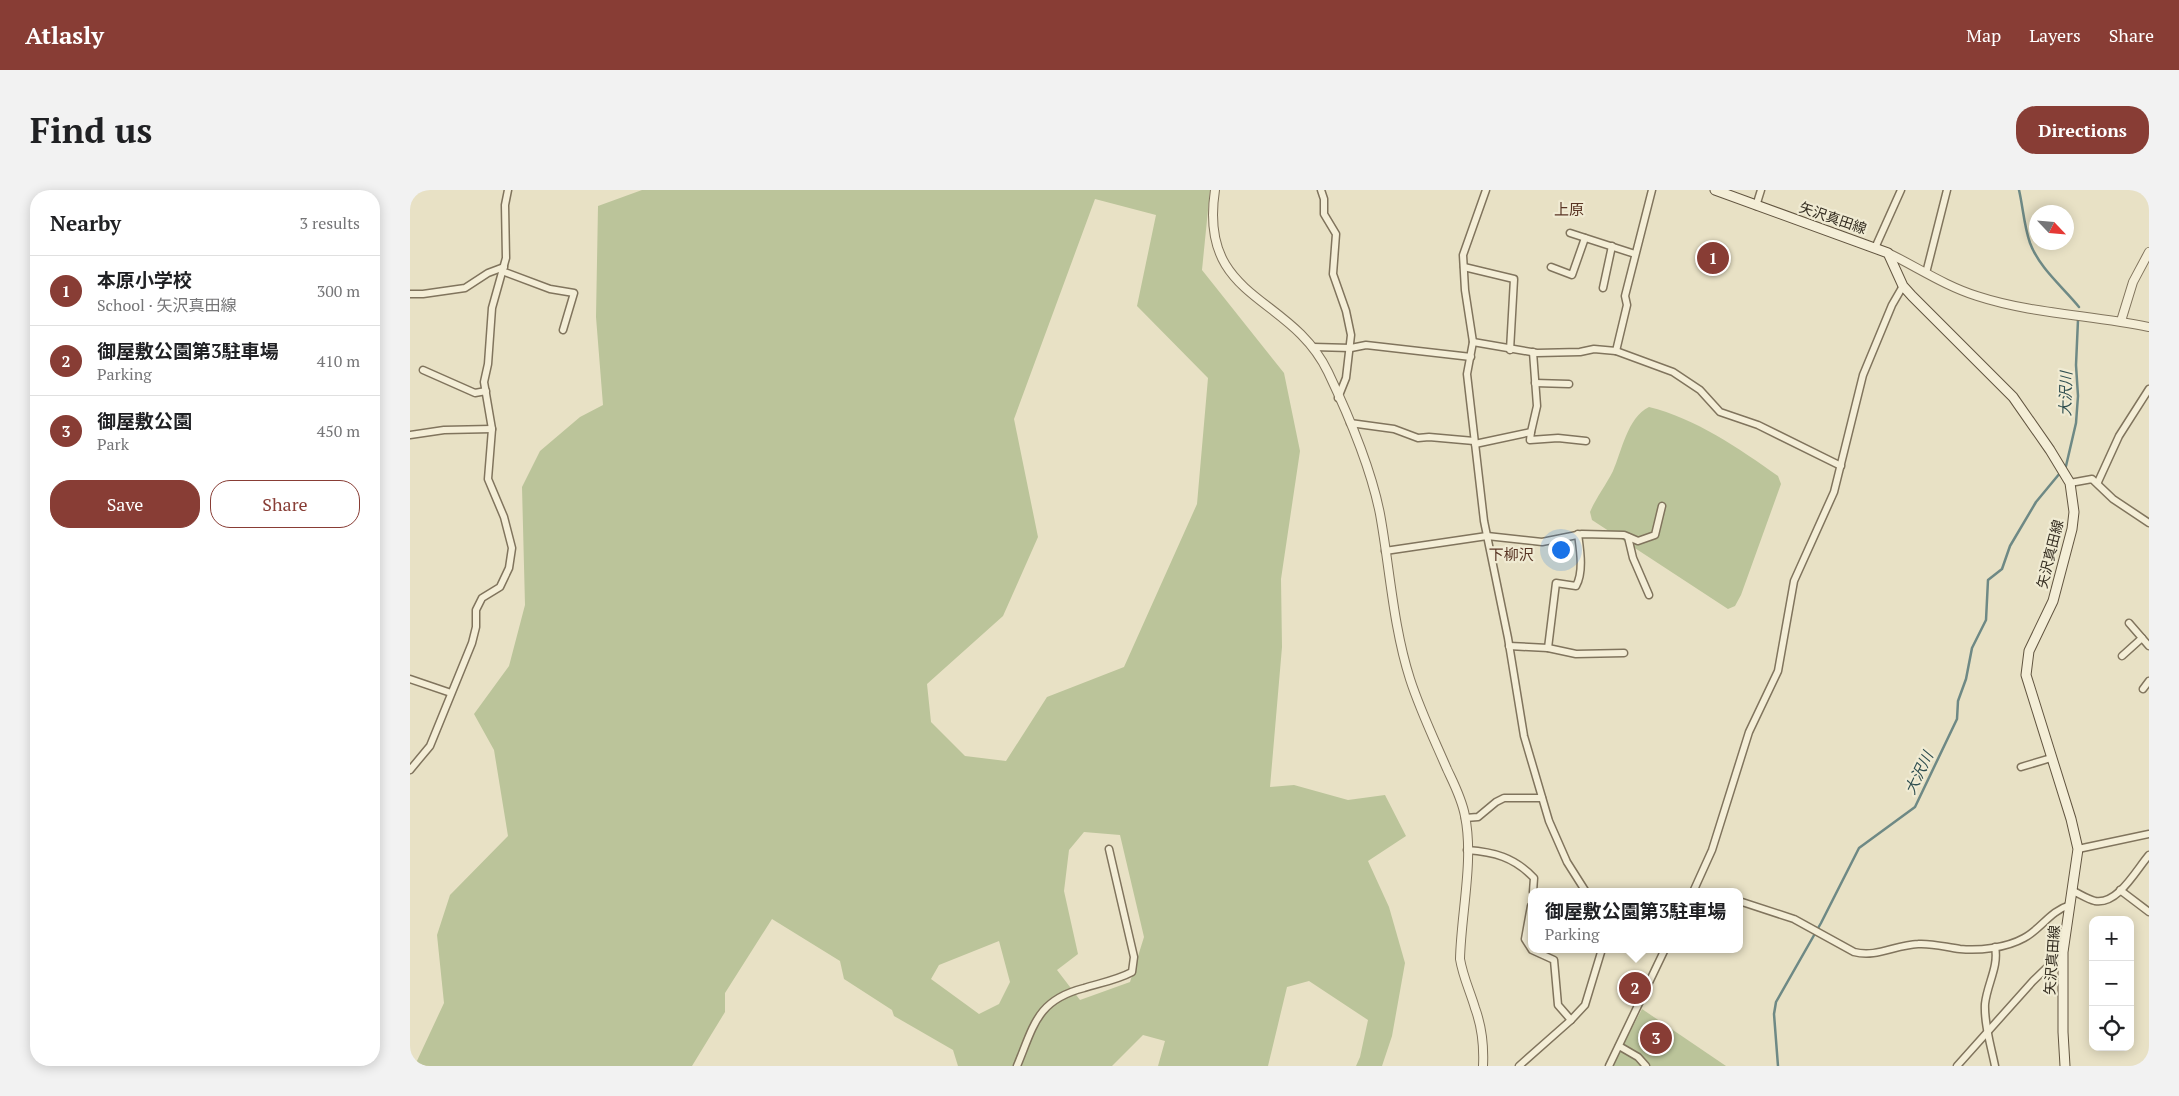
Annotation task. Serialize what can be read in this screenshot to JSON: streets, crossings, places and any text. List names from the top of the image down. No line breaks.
{"streets":{"main road":["矢沢真田線"]},"districts":["上原","下柳沢"],"water":["大沢川"],"north":"bottom right","page":{"header":"Atlasly","nav":["Map","Layers","Share"],"buttons":["Directions",["Save","Share"]],"title":"Find us","heading":["Nearby","3 results"],"pins":["1","2","3"],"list":[{"mark":"1","name":"本原小学校","note":"School · 矢沢真田線","value":"300 m"},{"mark":"2","name":"御屋敷公園第3駐車場","note":"Parking","value":"410 m"},{"mark":"3","name":"御屋敷公園","note":"Park","value":"450 m"}],"popup":["御屋敷公園第3駐車場","Parking"],"map_buttons":["+","−"]}}
